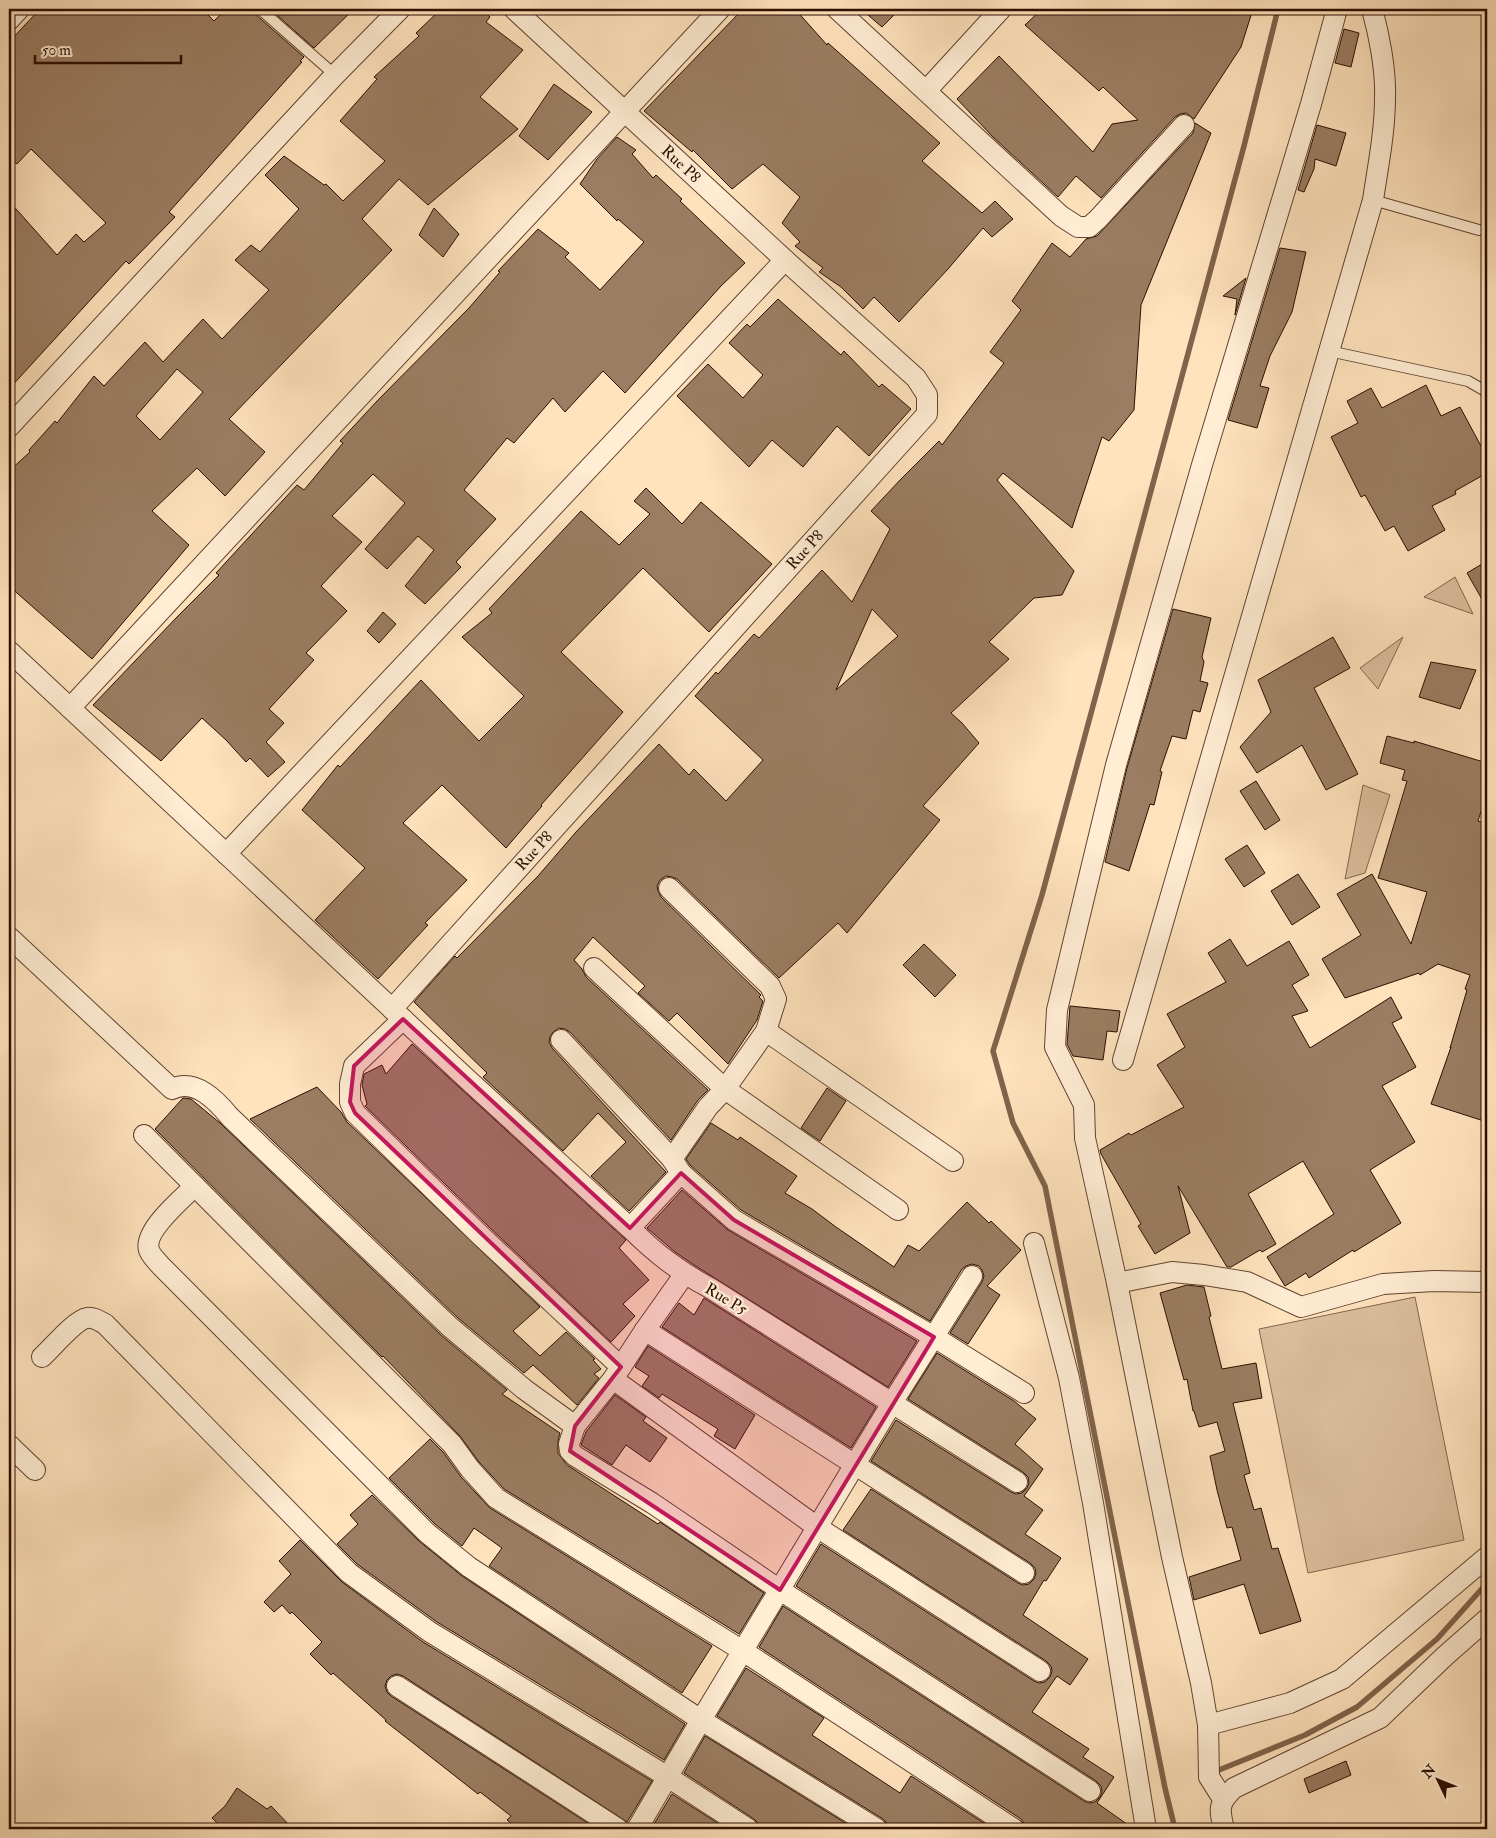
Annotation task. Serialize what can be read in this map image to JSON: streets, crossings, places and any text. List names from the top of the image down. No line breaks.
{"streets":{"street":["Rue P8","Rue P5"]},"crossings":[["Rue P8","Rue P5"]],"scale_bar":"50 m","north":"top left"}
